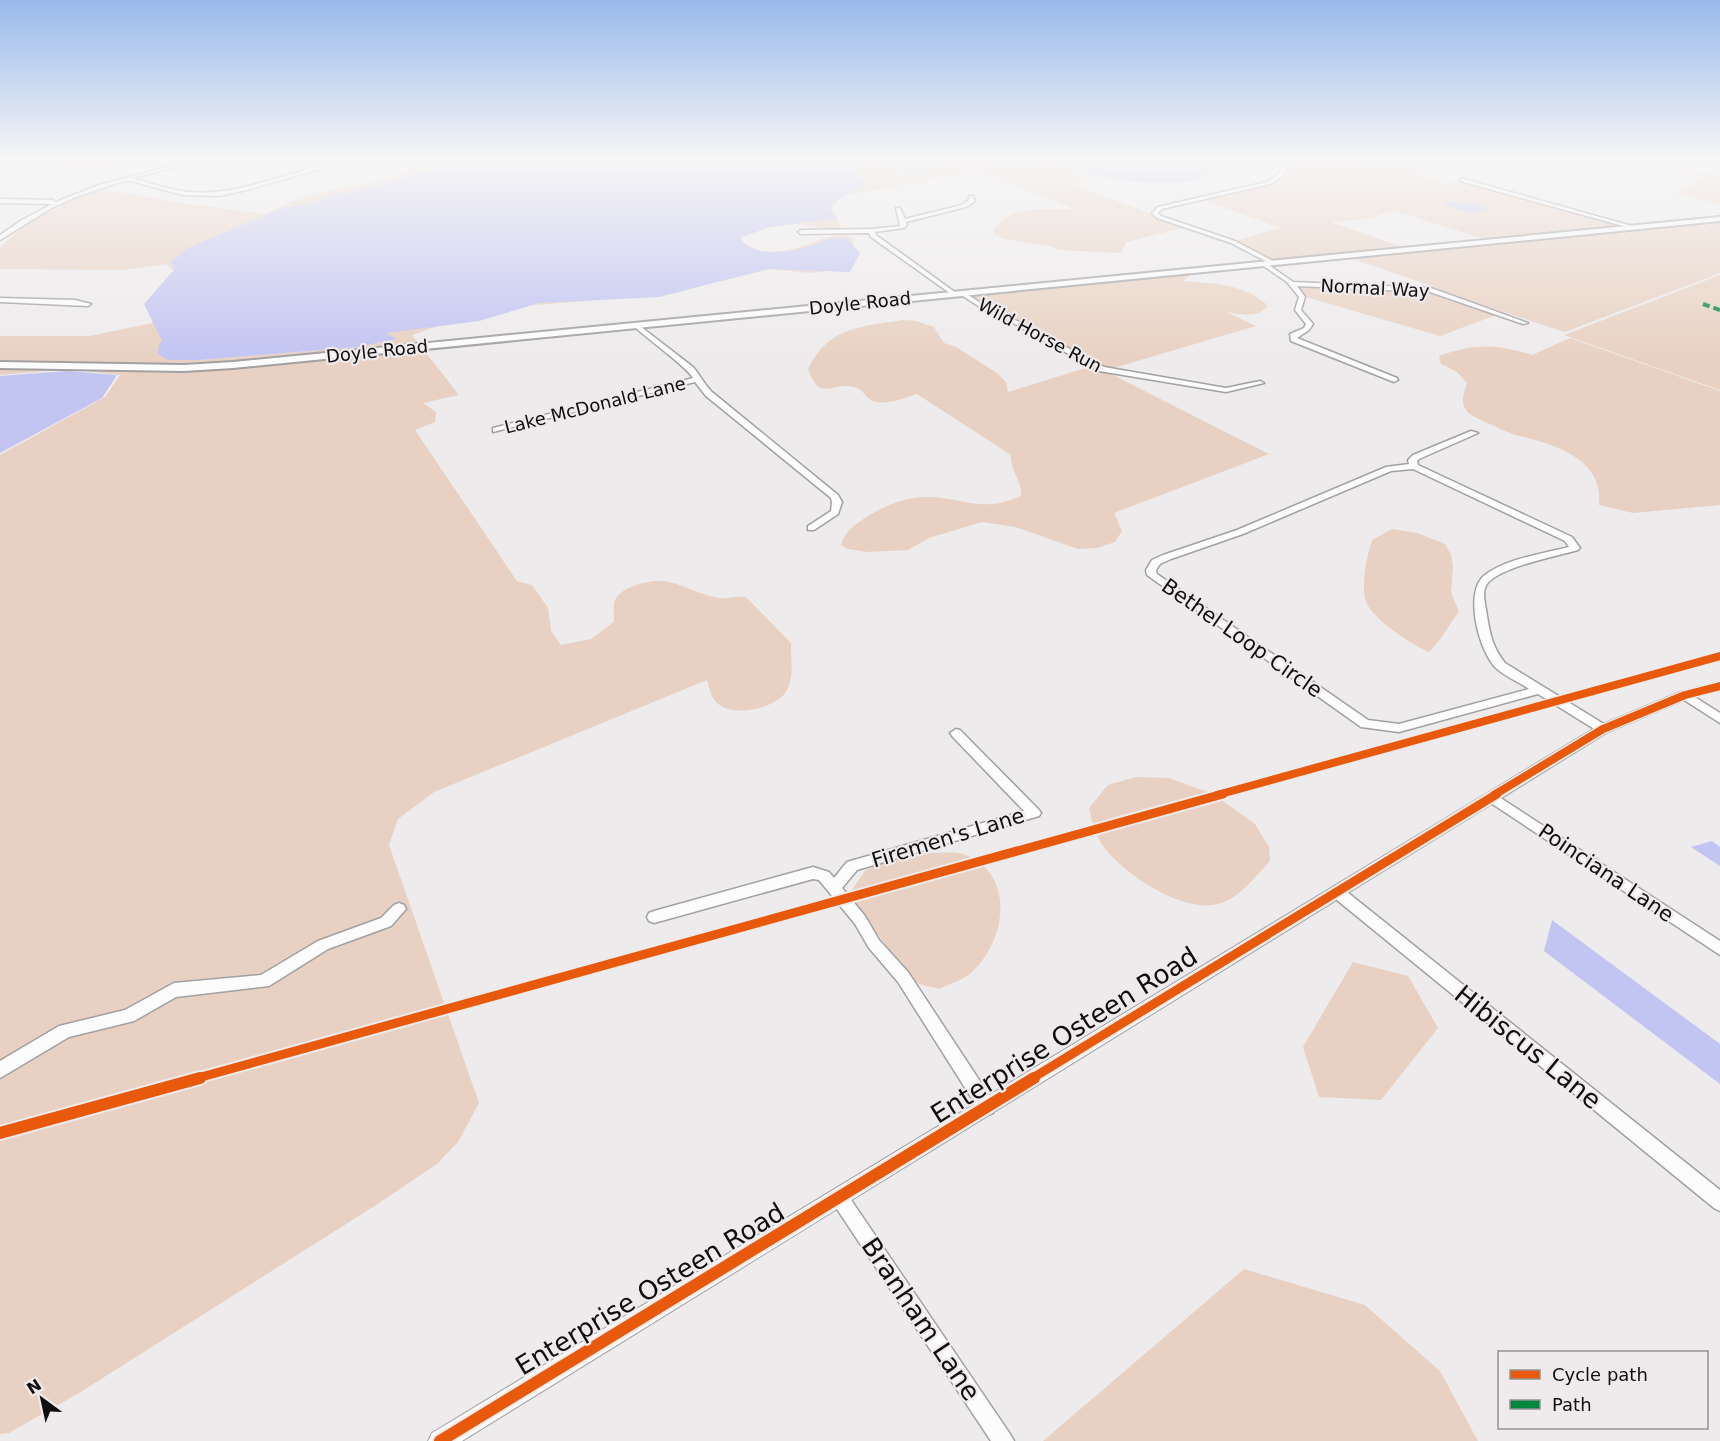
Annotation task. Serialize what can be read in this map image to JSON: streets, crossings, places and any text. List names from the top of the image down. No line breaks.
{"streets":{"main road":["Doyle Road"],"street":["Normal Way","Wild Horse Run","Lake McDonald Lane","Bethel Loop Circle","Firemen's Lane","Poinciana Lane","Enterprise Osteen Road","Hibiscus Lane","Branham Lane"]},"crossings":[["Doyle Road","Wild Horse Run"],["Poinciana Lane","Enterprise Osteen Road"],["Enterprise Osteen Road","Hibiscus Lane"],["Enterprise Osteen Road","Branham Lane"]],"legend":["Cycle path","Path"],"north":"top left"}
